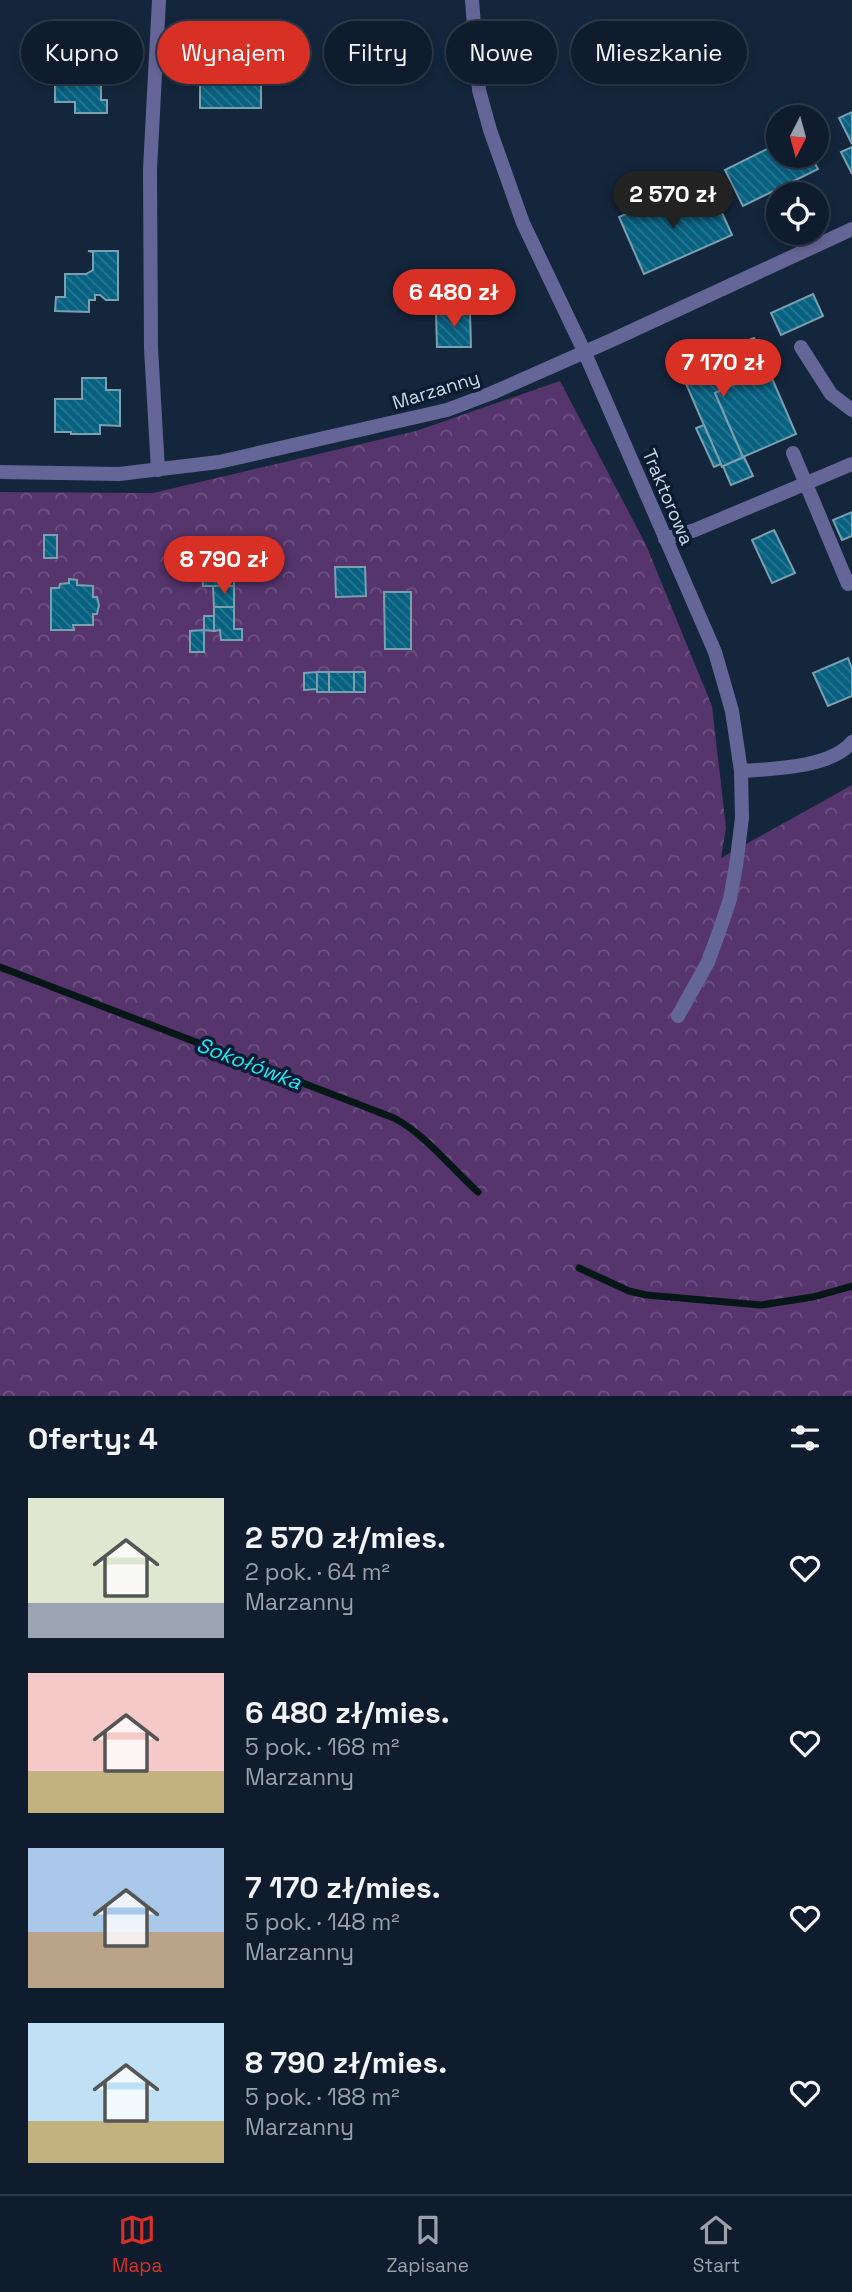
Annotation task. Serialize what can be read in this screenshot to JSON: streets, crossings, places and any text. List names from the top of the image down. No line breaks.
{"streets":{"street":["Marzanny","Traktorowa"]},"crossings":[["Marzanny","Traktorowa"]],"water":["Sokołówka"],"north":"bottom","page":{"chip":["Kupno","Wynajem","Filtry","Nowe","Mieszkanie"],"price":["2 570 zł","6 480 zł","7 170 zł","8 790 zł"],"heading":"Oferty: 4","list":[{"name":"2 570 zł/mies.","note":"2 pok. · 64 m² · Marzanny"},{"name":"6 480 zł/mies.","note":"5 pok. · 168 m² · Marzanny"},{"name":"7 170 zł/mies.","note":"5 pok. · 148 m² · Marzanny"},{"name":"8 790 zł/mies.","note":"5 pok. · 188 m² · Marzanny"}],"tabs":["Mapa","Zapisane","Start"]}}
